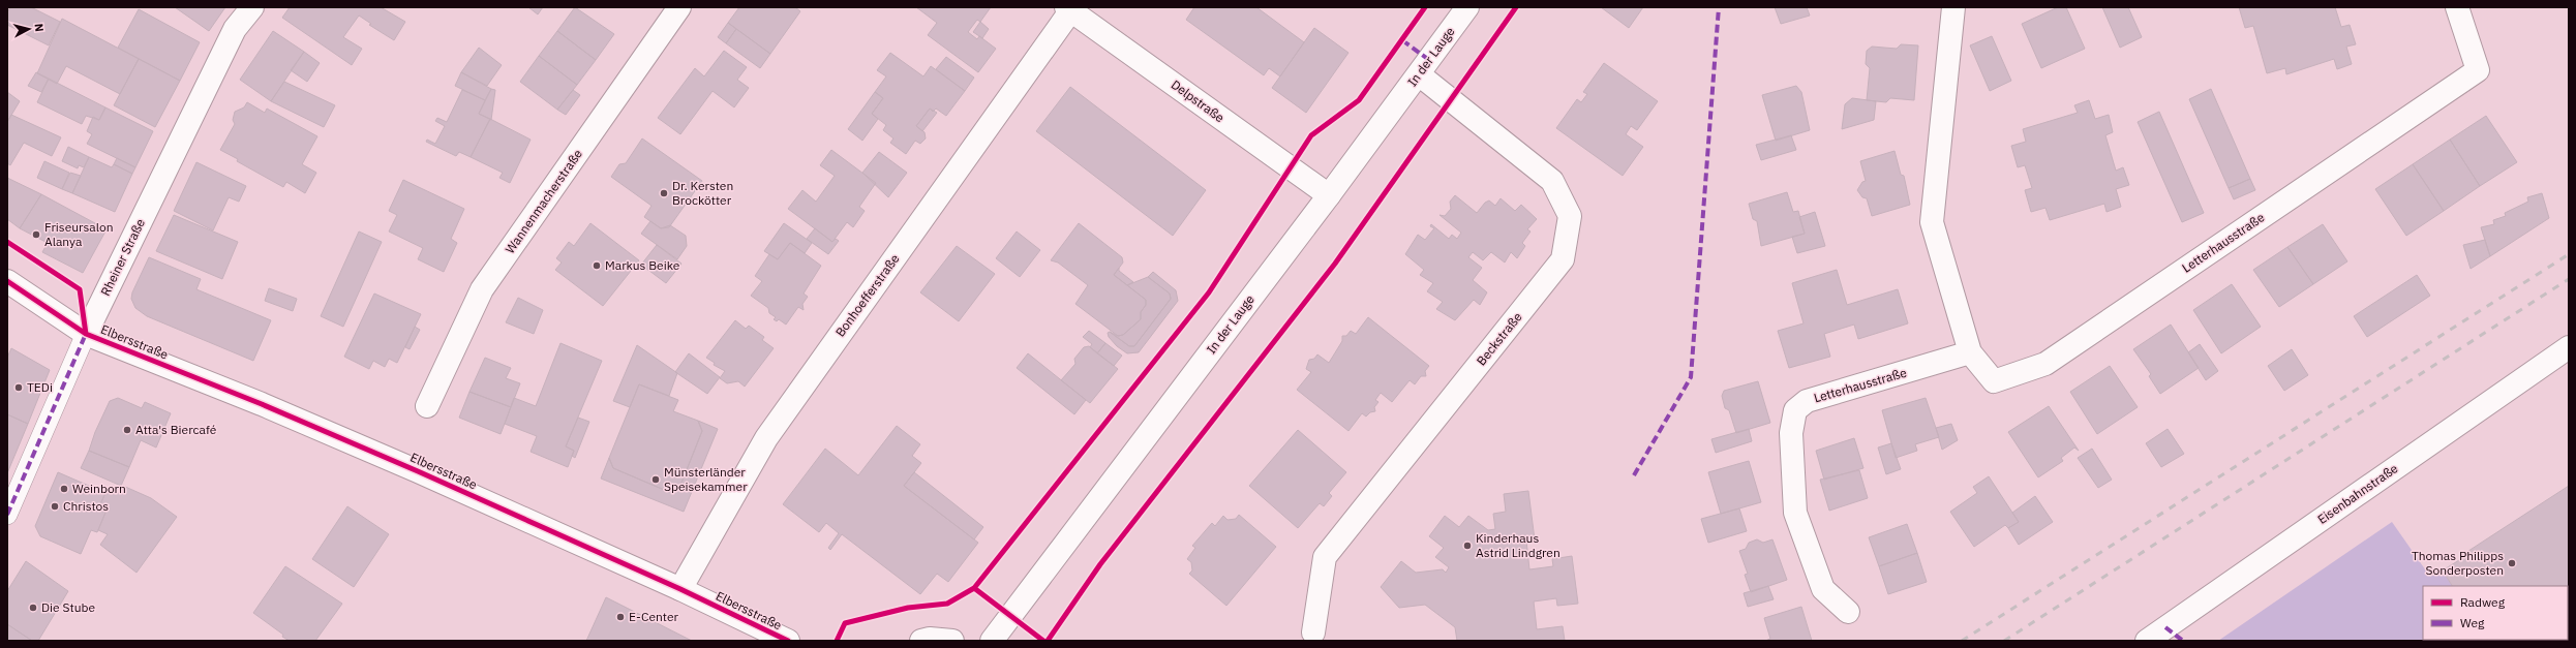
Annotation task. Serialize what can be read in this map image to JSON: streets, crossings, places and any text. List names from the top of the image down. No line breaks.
{"streets":{"street":["In der Lauge","Delpstraße","Wannenmacherstraße","Letterhausstraße","Rheiner Straße","Bonhoefferstraße","Beckstraße","Elbersstraße","Eisenbahnstraße"]},"crossings":[["In der Lauge","Delpstraße"],["In der Lauge","Beckstraße"],["Delpstraße","Bonhoefferstraße"],["Rheiner Straße","Elbersstraße"],["Bonhoefferstraße","Elbersstraße"]],"places":["Dr. Kersten Brockötter","Friseursalon Alanya","Markus Beike","TEDi","Atta's Biercafé","Münsterländer Speisekammer","Weinborn","Christos","Kinderhaus Astrid Lindgren","Thomas Philipps Sonderposten","Die Stube","E-Center"],"legend":["Radweg","Weg"],"north":"right"}
